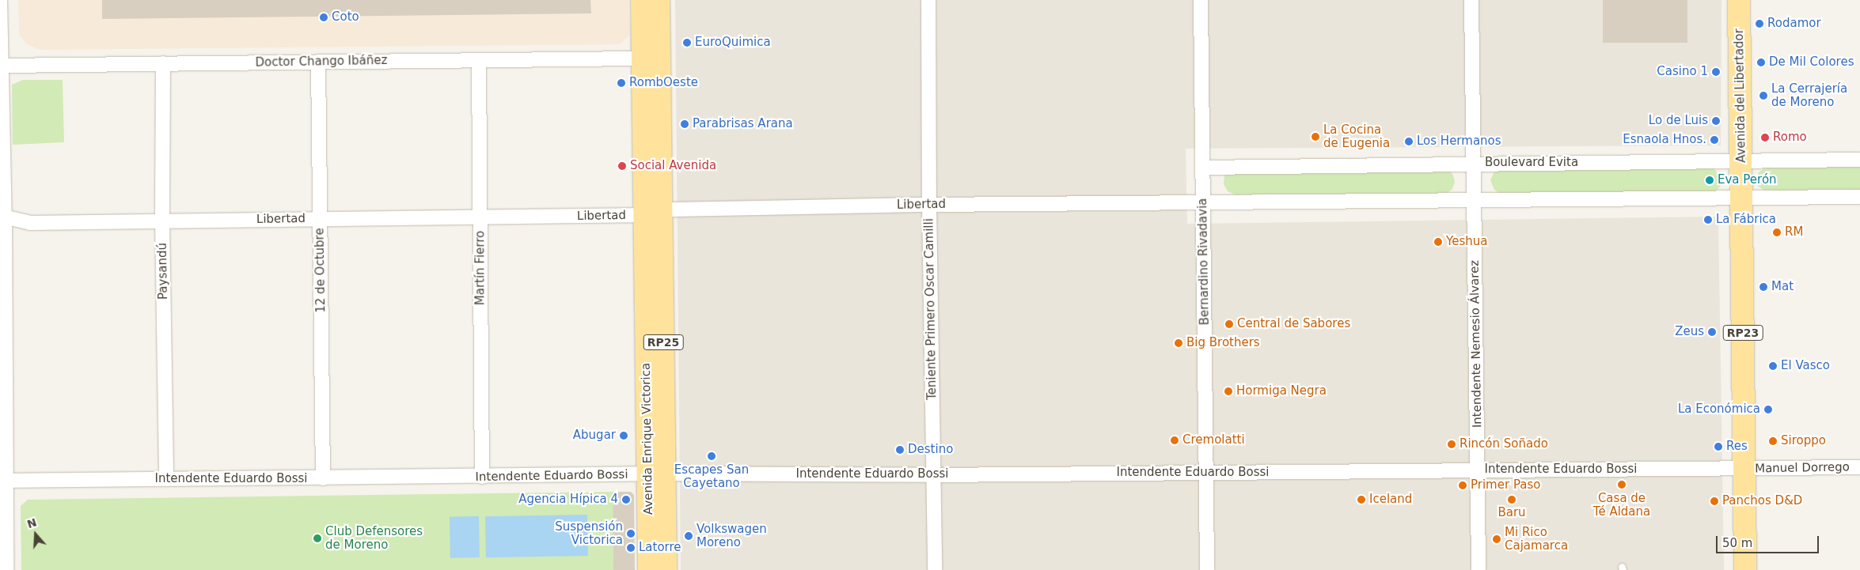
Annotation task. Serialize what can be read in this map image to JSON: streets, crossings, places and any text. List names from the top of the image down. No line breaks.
{"streets":{"main road":["Avenida del Libertador","RP23","RP25","Avenida Enrique Victorica"],"street":["Doctor Chango Ibáñez","Boulevard Evita","Libertad","Bernardino Rivadavia","Martín Fierro","12 de Octubre","Paysandú","Teniente Primero Oscar Camilli","Intendente Nemesio Álvarez","Manuel Dorrego","Intendente Eduardo Bossi"]},"crossings":[["Doctor Chango Ibáñez","Martín Fierro"],["Doctor Chango Ibáñez","12 de Octubre"],["Doctor Chango Ibáñez","Paysandú"],["Doctor Chango Ibáñez","Avenida Enrique Victorica"],["Avenida del Libertador","Boulevard Evita"],["Avenida del Libertador","Manuel Dorrego"],["Avenida del Libertador","Intendente Eduardo Bossi"],["Boulevard Evita","Bernardino Rivadavia"],["Boulevard Evita","Intendente Nemesio Álvarez"],["Libertad","Bernardino Rivadavia"],["Libertad","Martín Fierro"],["Libertad","12 de Octubre"],["Libertad","Paysandú"],["Libertad","Teniente Primero Oscar Camilli"],["Libertad","Avenida Enrique Victorica"],["Bernardino Rivadavia","Intendente Eduardo Bossi"],["Martín Fierro","Intendente Eduardo Bossi"],["12 de Octubre","Intendente Eduardo Bossi"],["Paysandú","Intendente Eduardo Bossi"],["Teniente Primero Oscar Camilli","Intendente Eduardo Bossi"],["Intendente Nemesio Álvarez","Intendente Eduardo Bossi"],["Avenida Enrique Victorica","Intendente Eduardo Bossi"],["Manuel Dorrego","Intendente Eduardo Bossi"]],"places":["Coto","Rodamor","EuroQuimica","De Mil Colores","Casino 1","RombOeste","La Cerrajería de Moreno","Lo de Luis","Parabrisas Arana","La Cocina de Eugenia","Romo","Esnaola Hnos.","Los Hermanos","Social Avenida","Eva Perón","La Fábrica","RM","Yeshua","Mat","Central de Sabores","Zeus","Big Brothers","El Vasco","Hormiga Negra","La Económica","Abugar","Cremolatti","Siroppo","Rincón Soñado","Res","Destino","Escapes San Cayetano","Casa de Té Aldana","Primer Paso","Agencia Hípica 4","Iceland","Baru","Panchos D&D","Suspensión Victorica","Volkswagen Moreno","Club Defensores de Moreno","Mi Rico Cajamarca","Latorre"],"scale_bar":"50 m","north":"top"}
